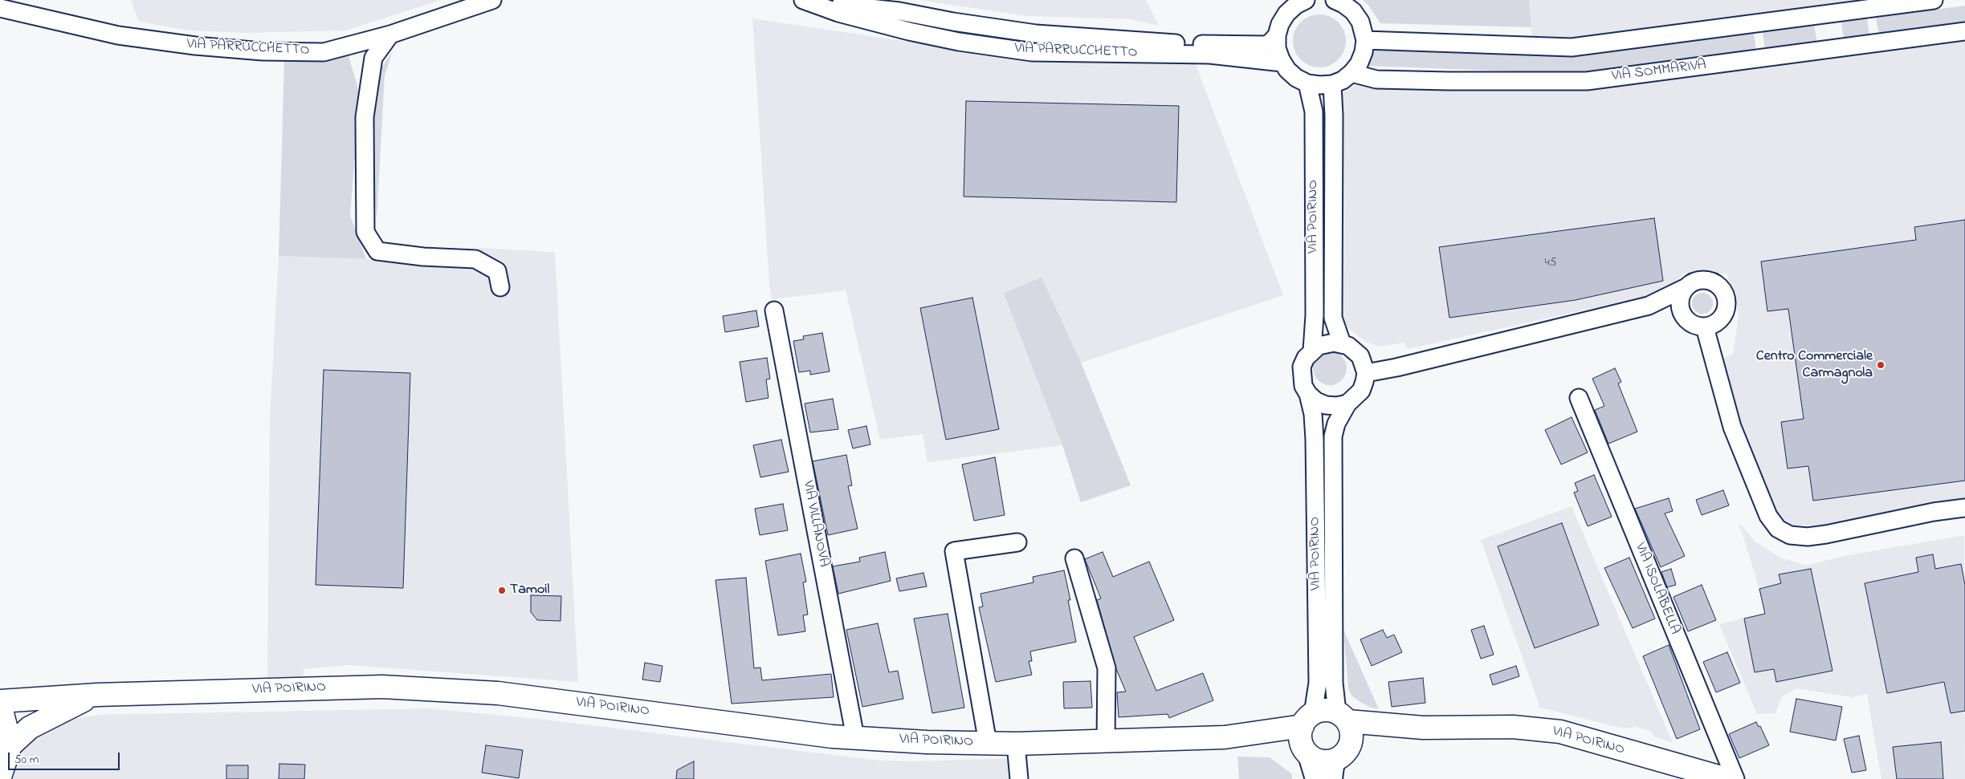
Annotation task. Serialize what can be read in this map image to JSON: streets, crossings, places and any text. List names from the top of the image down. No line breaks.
{"streets":{"main road":["VIA POIRINO"],"street":["VIA PARRUCCHETTO","VIA SOMMARIVA","VIA VILLANOVA","VIA ISOLABELLA"]},"crossings":[["VIA POIRINO","VIA VILLANOVA"]],"places":["Centro Commerciale Carmagnola","Tamoil"],"house_numbers":["45"],"scale_bar":"50 m"}
